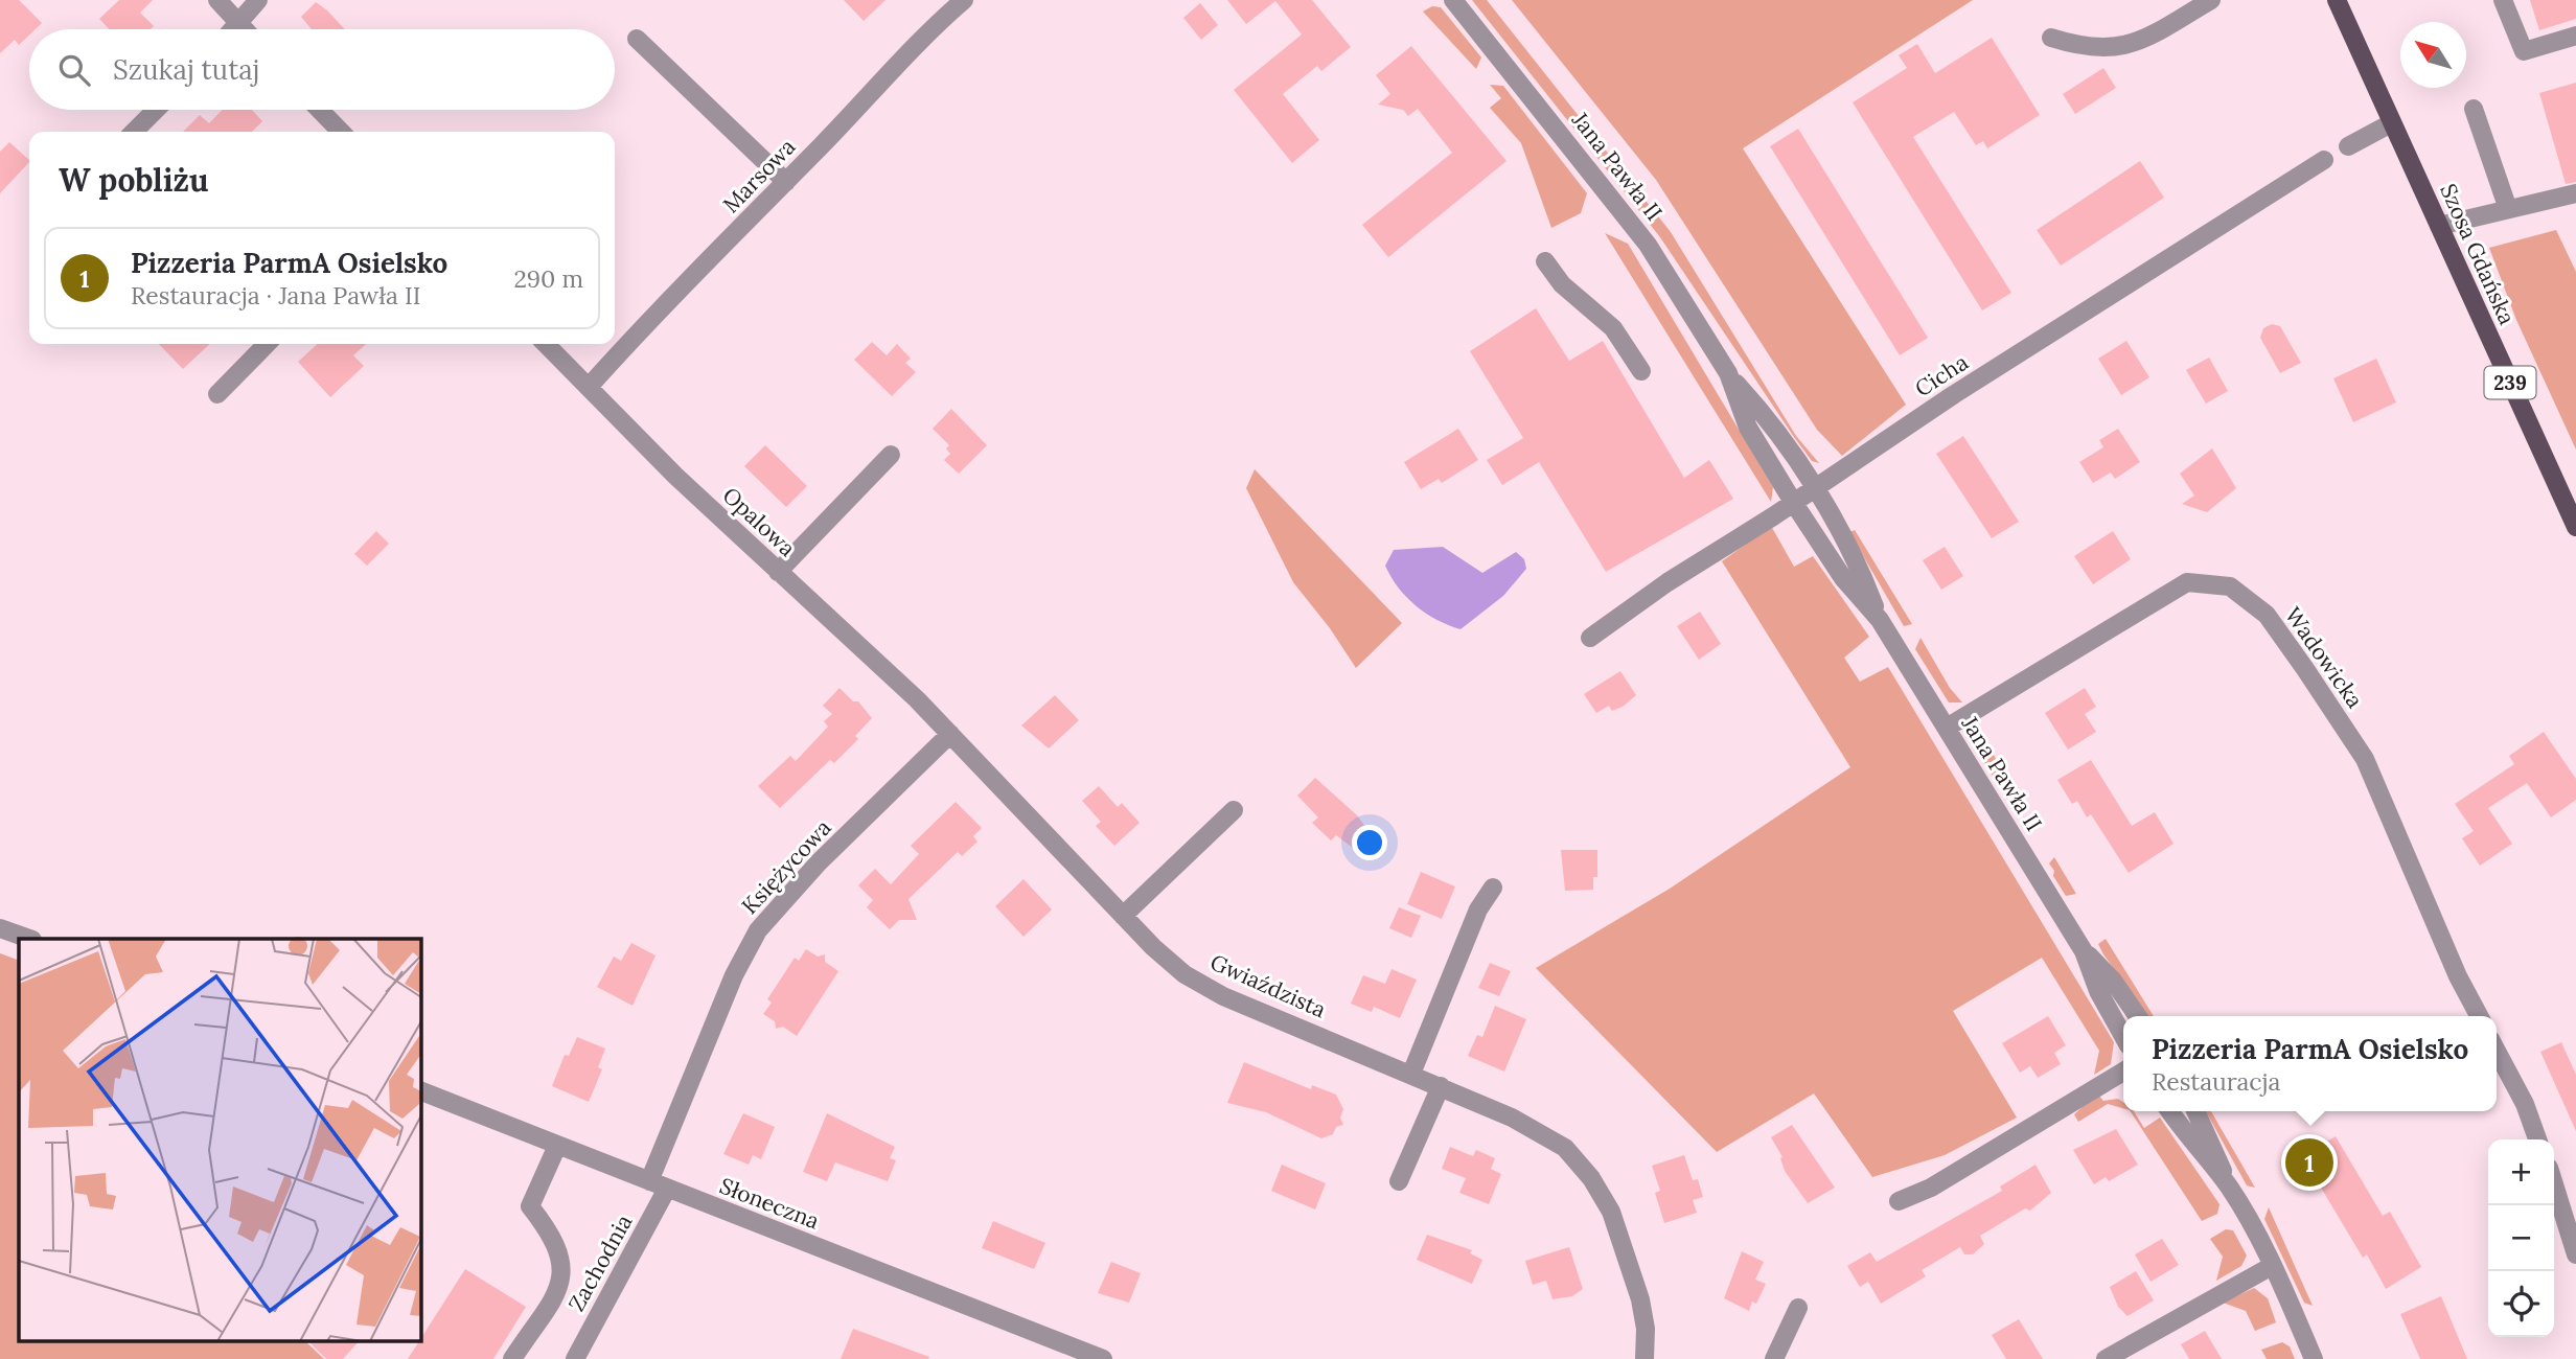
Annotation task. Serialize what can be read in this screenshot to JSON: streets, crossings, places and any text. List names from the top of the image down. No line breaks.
{"streets":{"main road":["Szosa Gdańska","239"],"street":["Jana Pawła II","Marsowa","Cicha","Opalowa","Wadowicka","Księżycowa","Gwiaździsta","Słoneczna","Zachodnia"]},"crossings":[["Jana Pawła II","Cicha"],["Jana Pawła II","Wadowicka"],["Marsowa","Opalowa"],["Opalowa","Księżycowa"],["Opalowa","Gwiaździsta"],["Księżycowa","Gwiaździsta"],["Księżycowa","Słoneczna"],["Słoneczna","Zachodnia"]],"north":"top left","page":{"search":"Szukaj tutaj","heading":"W pobliżu","list":[{"mark":"1","name":"Pizzeria ParmA Osielsko","note":"Restauracja · Jana Pawła II","value":"290 m"}],"popup":["Pizzeria ParmA Osielsko","Restauracja"],"pins":"1","map_buttons":["+","−"]}}
